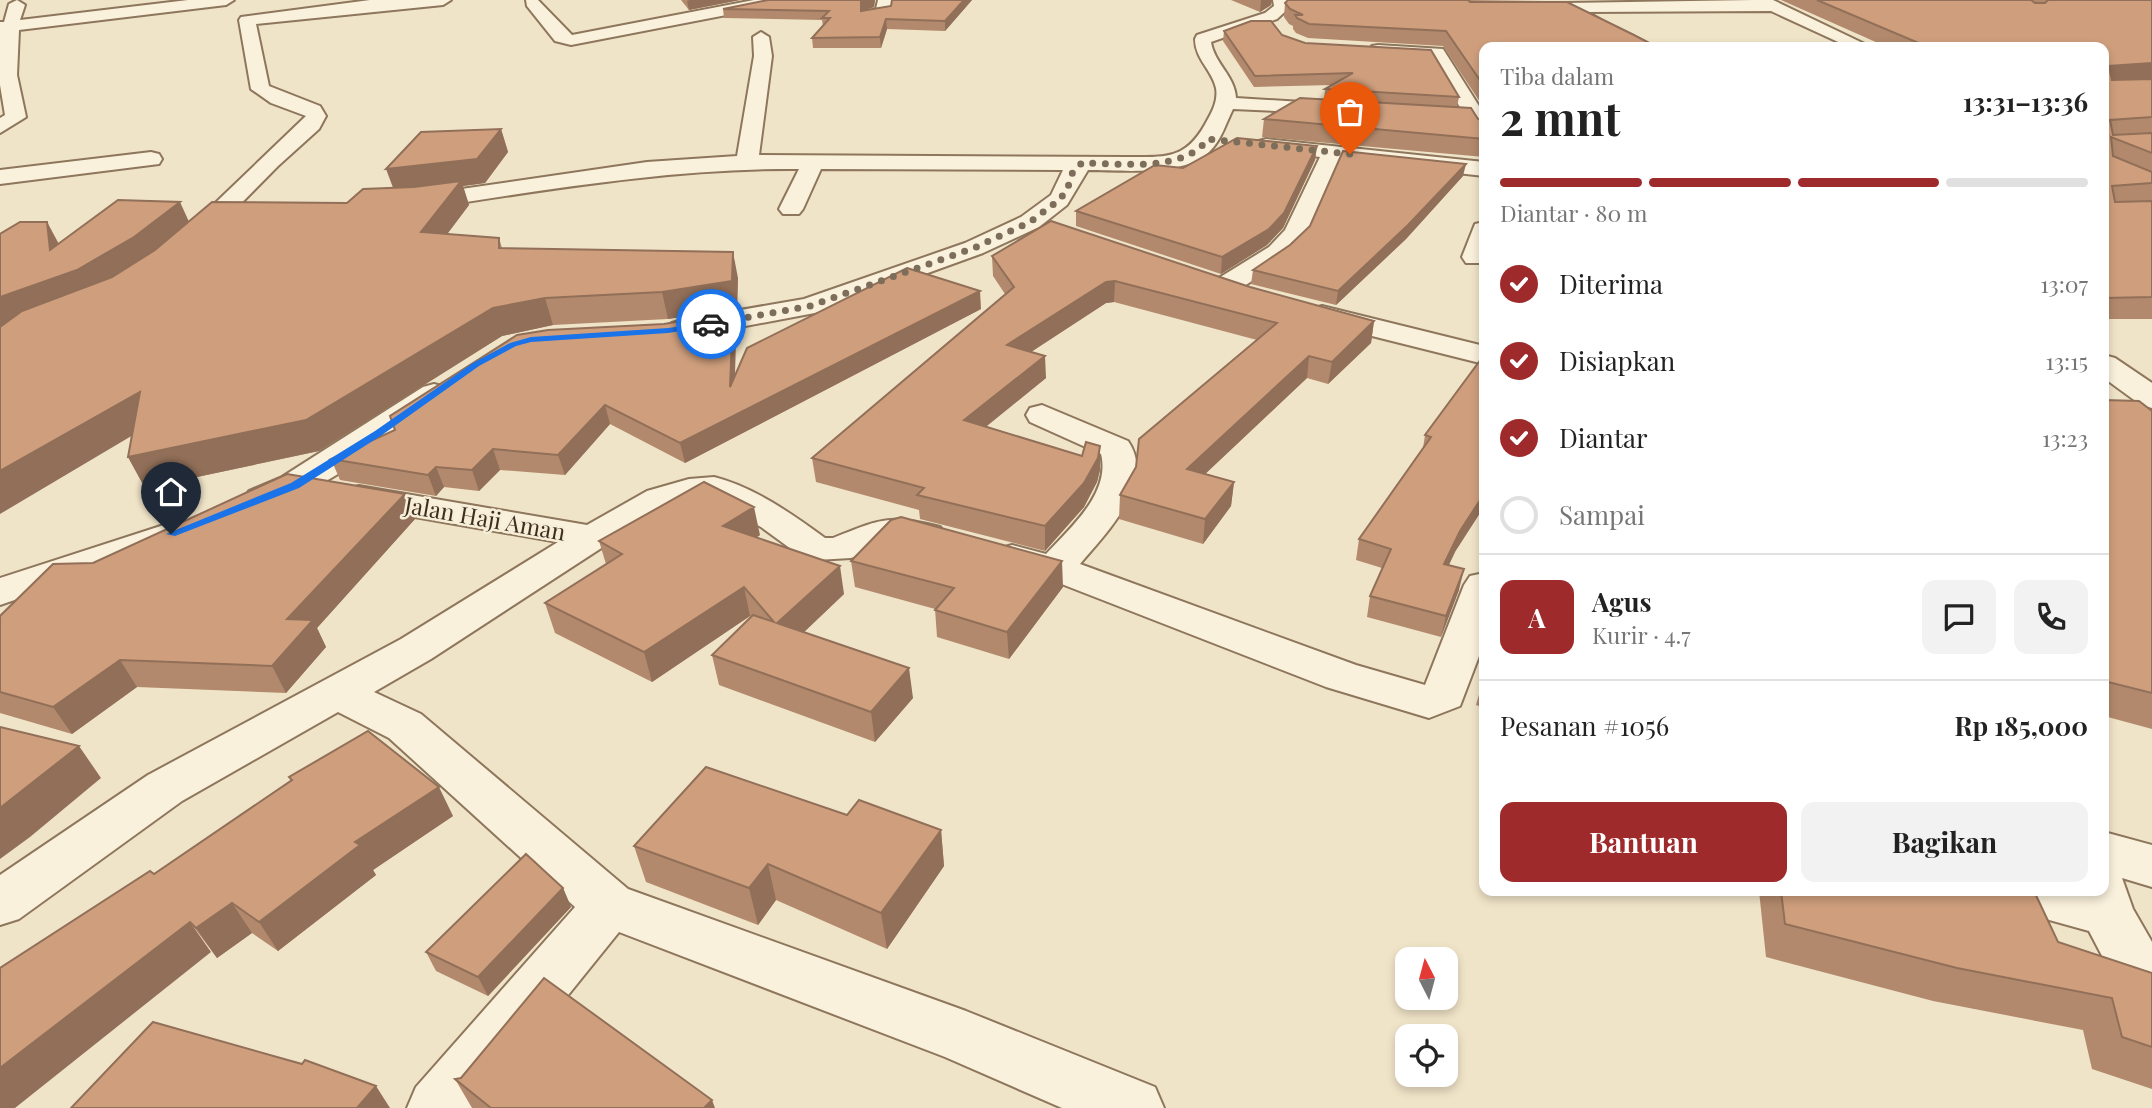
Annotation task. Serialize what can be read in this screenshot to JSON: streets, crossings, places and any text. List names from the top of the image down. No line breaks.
{"streets":{"street":["Jalan Haji Aman"]},"north":"top","page":{"heading":["2 mnt","Tiba dalam","13:31–13:36"],"panel":["Agus","Kurir · 4.7","Pesanan #1056","Rp 185,000"],"bar":"Diantar · 80 m","list":[["Diterima","13:07"],["Disiapkan","13:15"],["Diantar","13:23"],"Sampai"],"round":"A","buttons":["Bantuan","Bagikan"]}}
